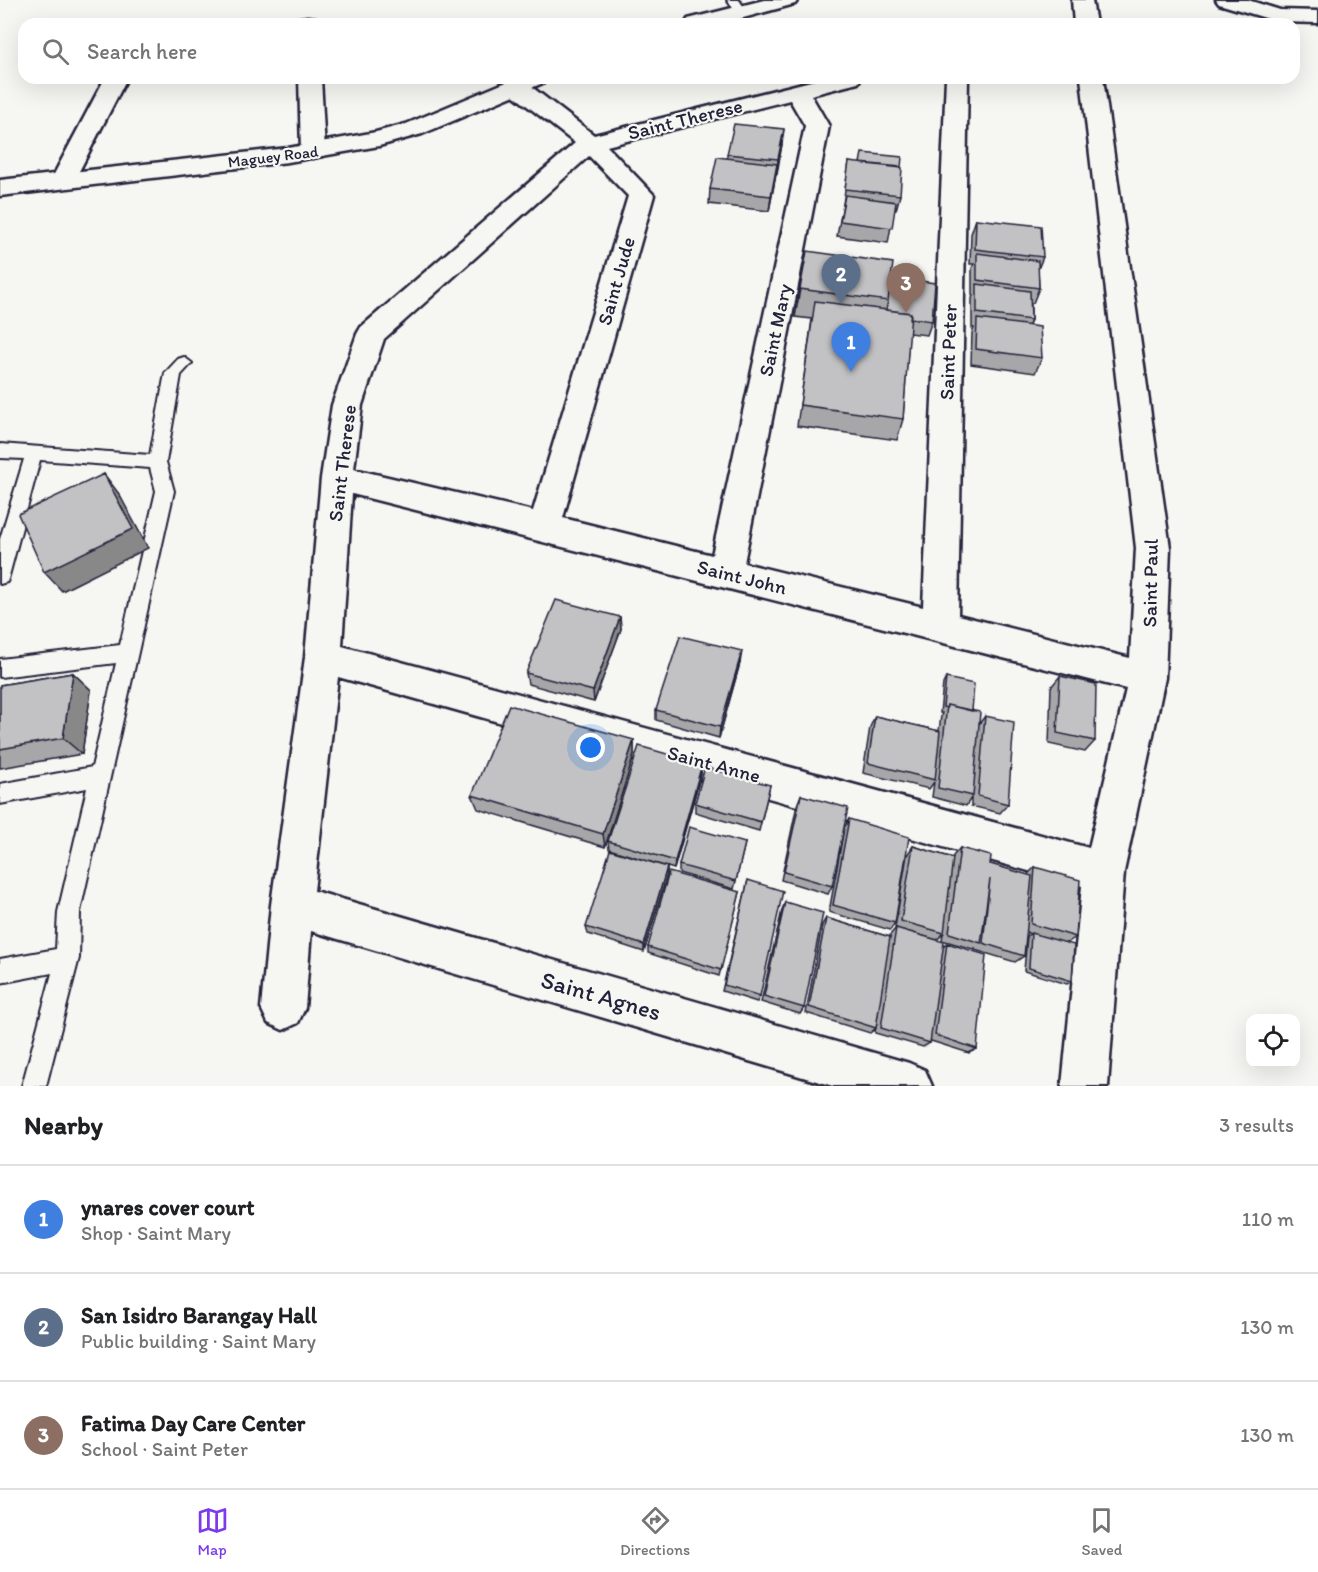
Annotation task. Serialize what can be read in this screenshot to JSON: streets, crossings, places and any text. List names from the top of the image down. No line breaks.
{"streets":{"street":["Saint Therese","Maguey Road","Saint Jude","Saint Mary","Saint Peter","Saint John","Saint Paul","Saint Anne","Saint Agnes"]},"crossings":[["Saint Therese","Saint Jude"],["Saint Therese","Saint Mary"],["Saint Therese","Saint John"],["Saint Therese","Saint Anne"],["Saint Therese","Saint Agnes"],["Saint Jude","Saint John"],["Saint Mary","Saint John"],["Saint Peter","Saint John"],["Saint John","Saint Paul"],["Saint Paul","Saint Anne"]],"page":{"search":"Search here","pins":["2","3","1"],"heading":["Nearby","3 results"],"list":[{"mark":"1","name":"ynares cover court","note":"Shop · Saint Mary","value":"110 m"},{"mark":"2","name":"San Isidro Barangay Hall","note":"Public building · Saint Mary","value":"130 m"},{"mark":"3","name":"Fatima Day Care Center","note":"School · Saint Peter","value":"130 m"}],"nav":["Map","Directions","Saved"]}}
